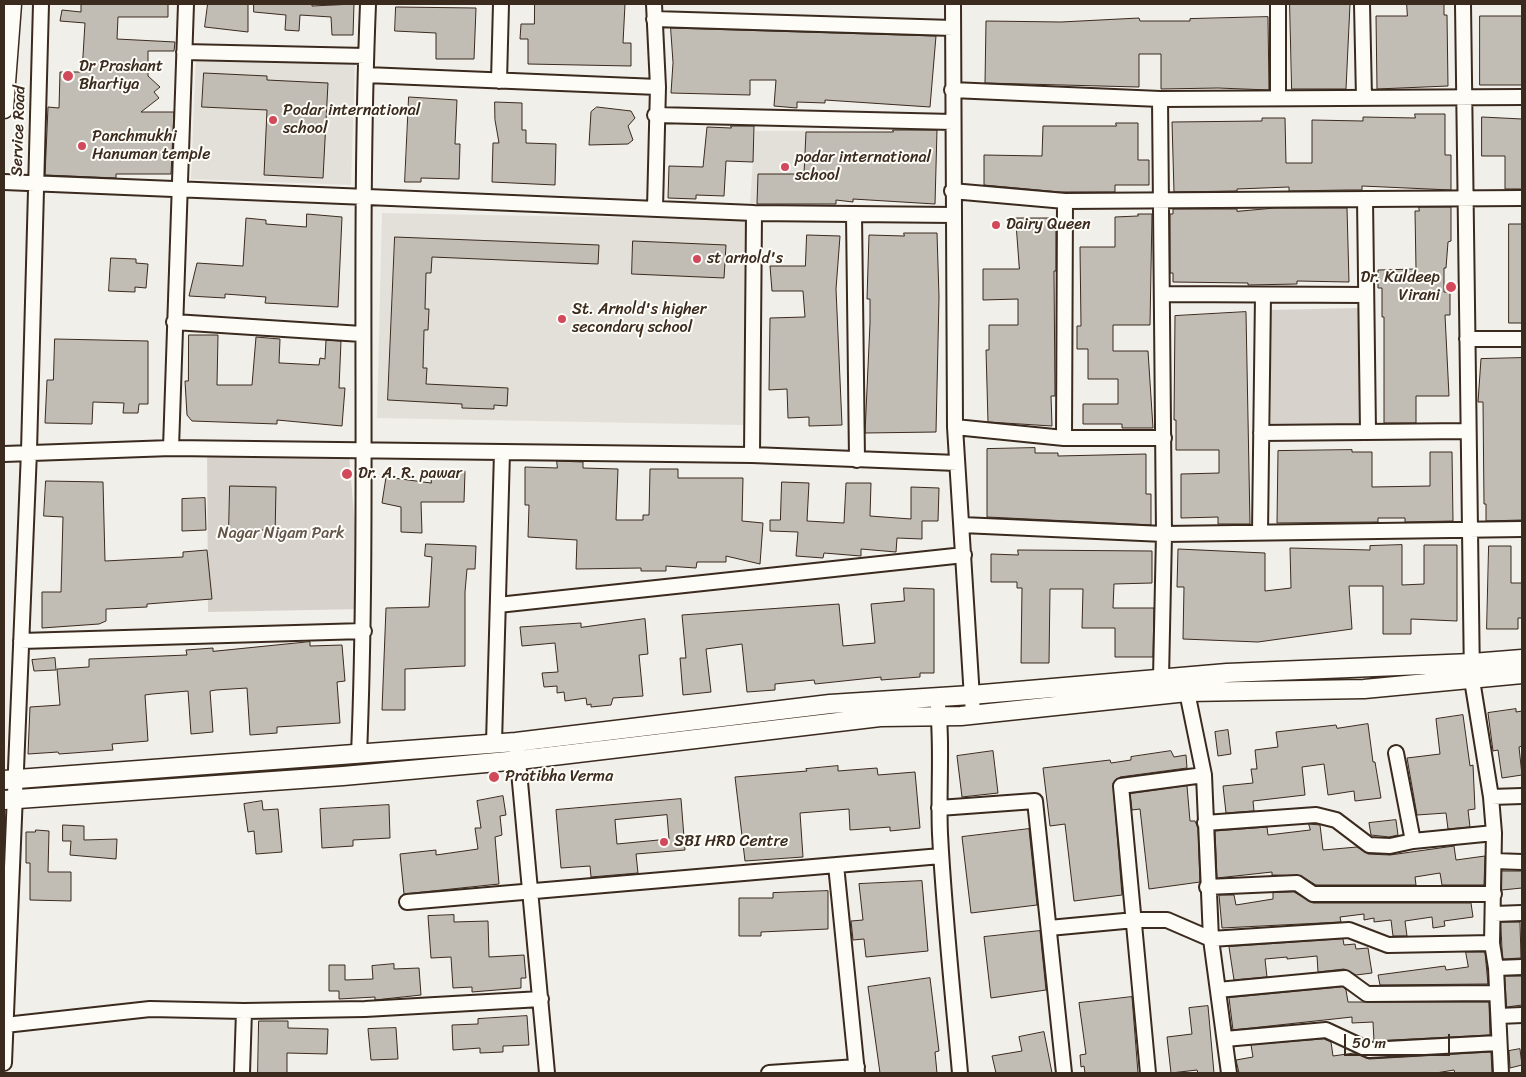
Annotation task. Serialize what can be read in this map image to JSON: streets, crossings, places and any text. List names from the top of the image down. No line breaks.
{"streets":{"street":["Service Road"]},"parks":["Nagar Nigam Park"],"places":["Dr Prashant Bhartiya","Podar international school","Panchmukhi Hanuman temple","podar international school","Dairy Queen","st arnold's","Dr. Kuldeep Virani","St. Arnold's higher secondary school","Dr. A. R. pawar","Pratibha Verma","SBI HRD Centre"],"scale_bar":"50 m"}
